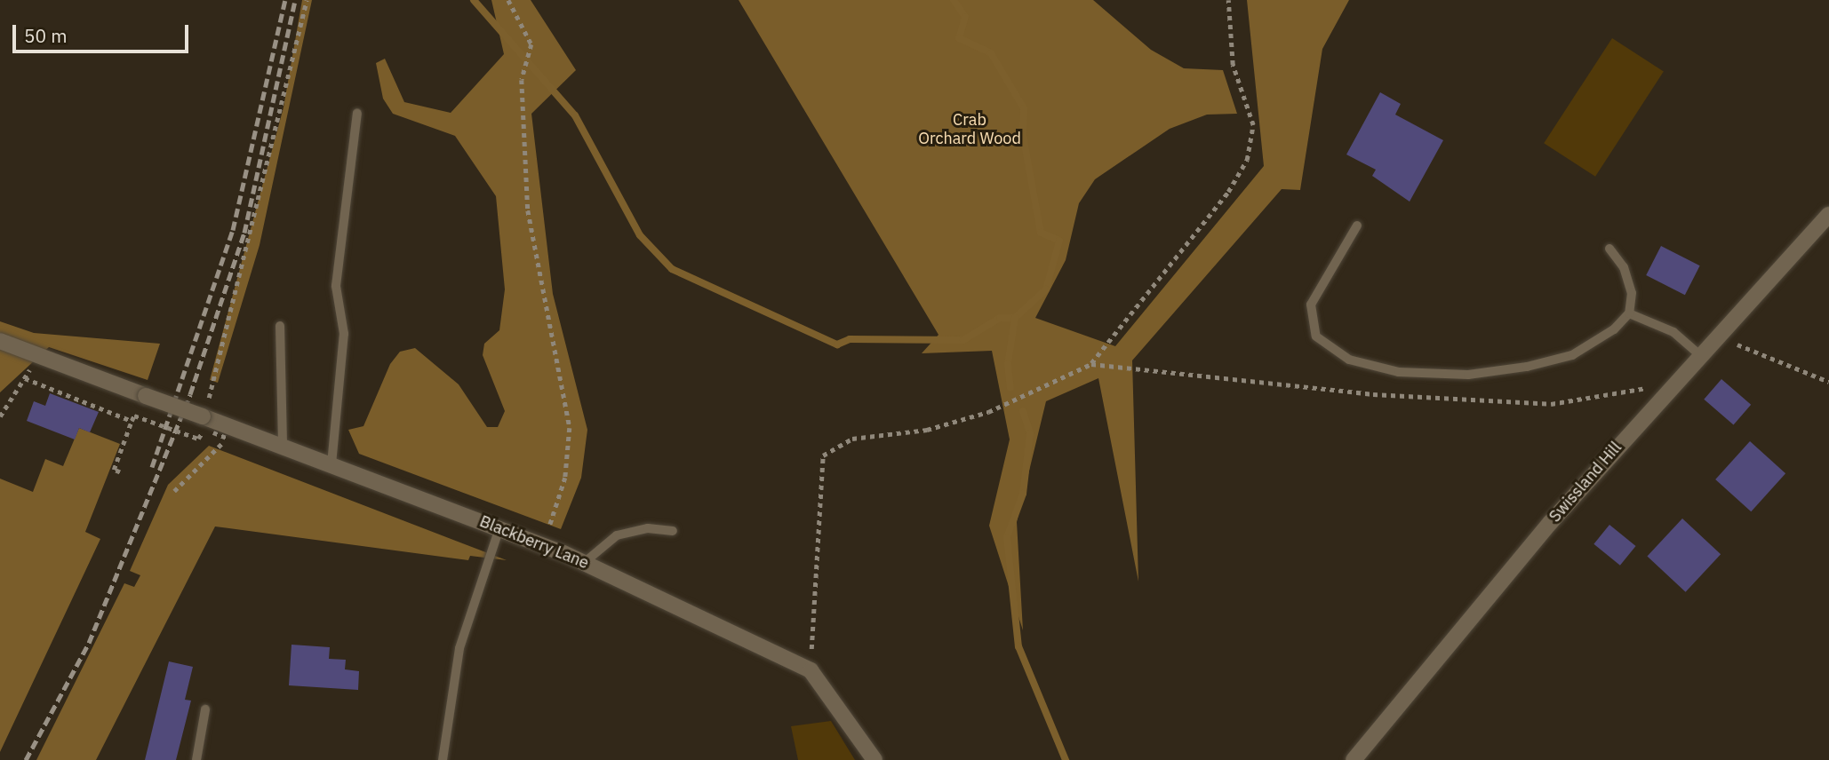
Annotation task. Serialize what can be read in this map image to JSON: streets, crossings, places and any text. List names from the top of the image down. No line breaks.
{"streets":{"street":["Swissland Hill","Blackberry Lane"]},"parks":["Crab Orchard Wood"],"scale_bar":"50 m"}
